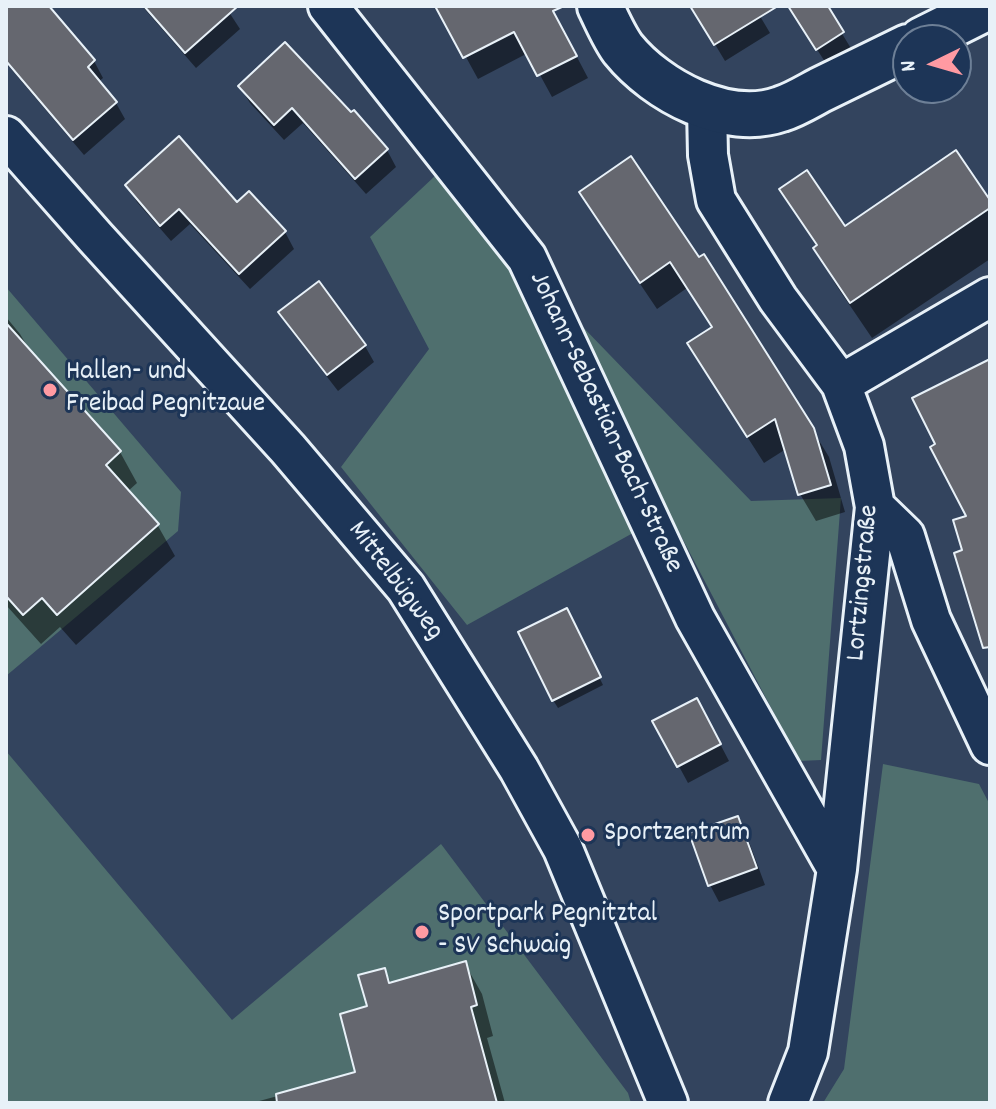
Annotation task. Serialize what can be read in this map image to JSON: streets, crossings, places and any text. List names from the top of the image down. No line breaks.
{"streets":{"street":["Johann-Sebastian-Bach-Straße","Mittelbügweg","Lortzingstraße"]},"crossings":[["Johann-Sebastian-Bach-Straße","Lortzingstraße"]],"places":["Hallen- und Freibad Pegnitzaue","Sportzentrum","Sportpark Pegnitztal - SV Schwaig"],"north":"left"}
